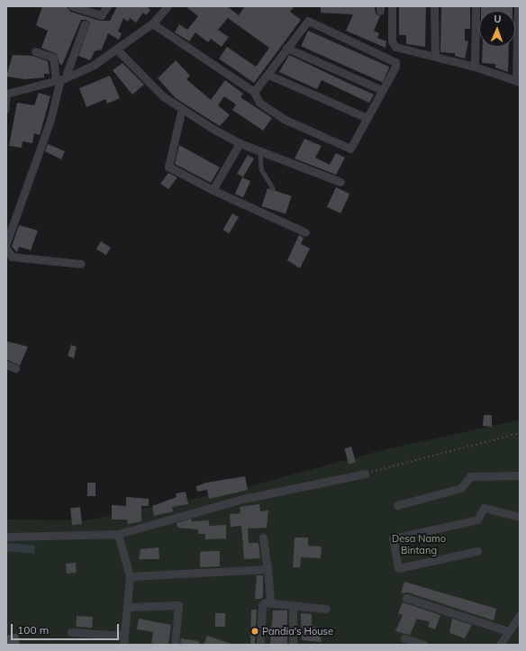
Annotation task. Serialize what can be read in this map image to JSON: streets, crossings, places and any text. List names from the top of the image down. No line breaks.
{"parks":["Desa Namo Bintang"],"places":["Pandia's House"],"scale_bar":"100 m","north":"top"}
